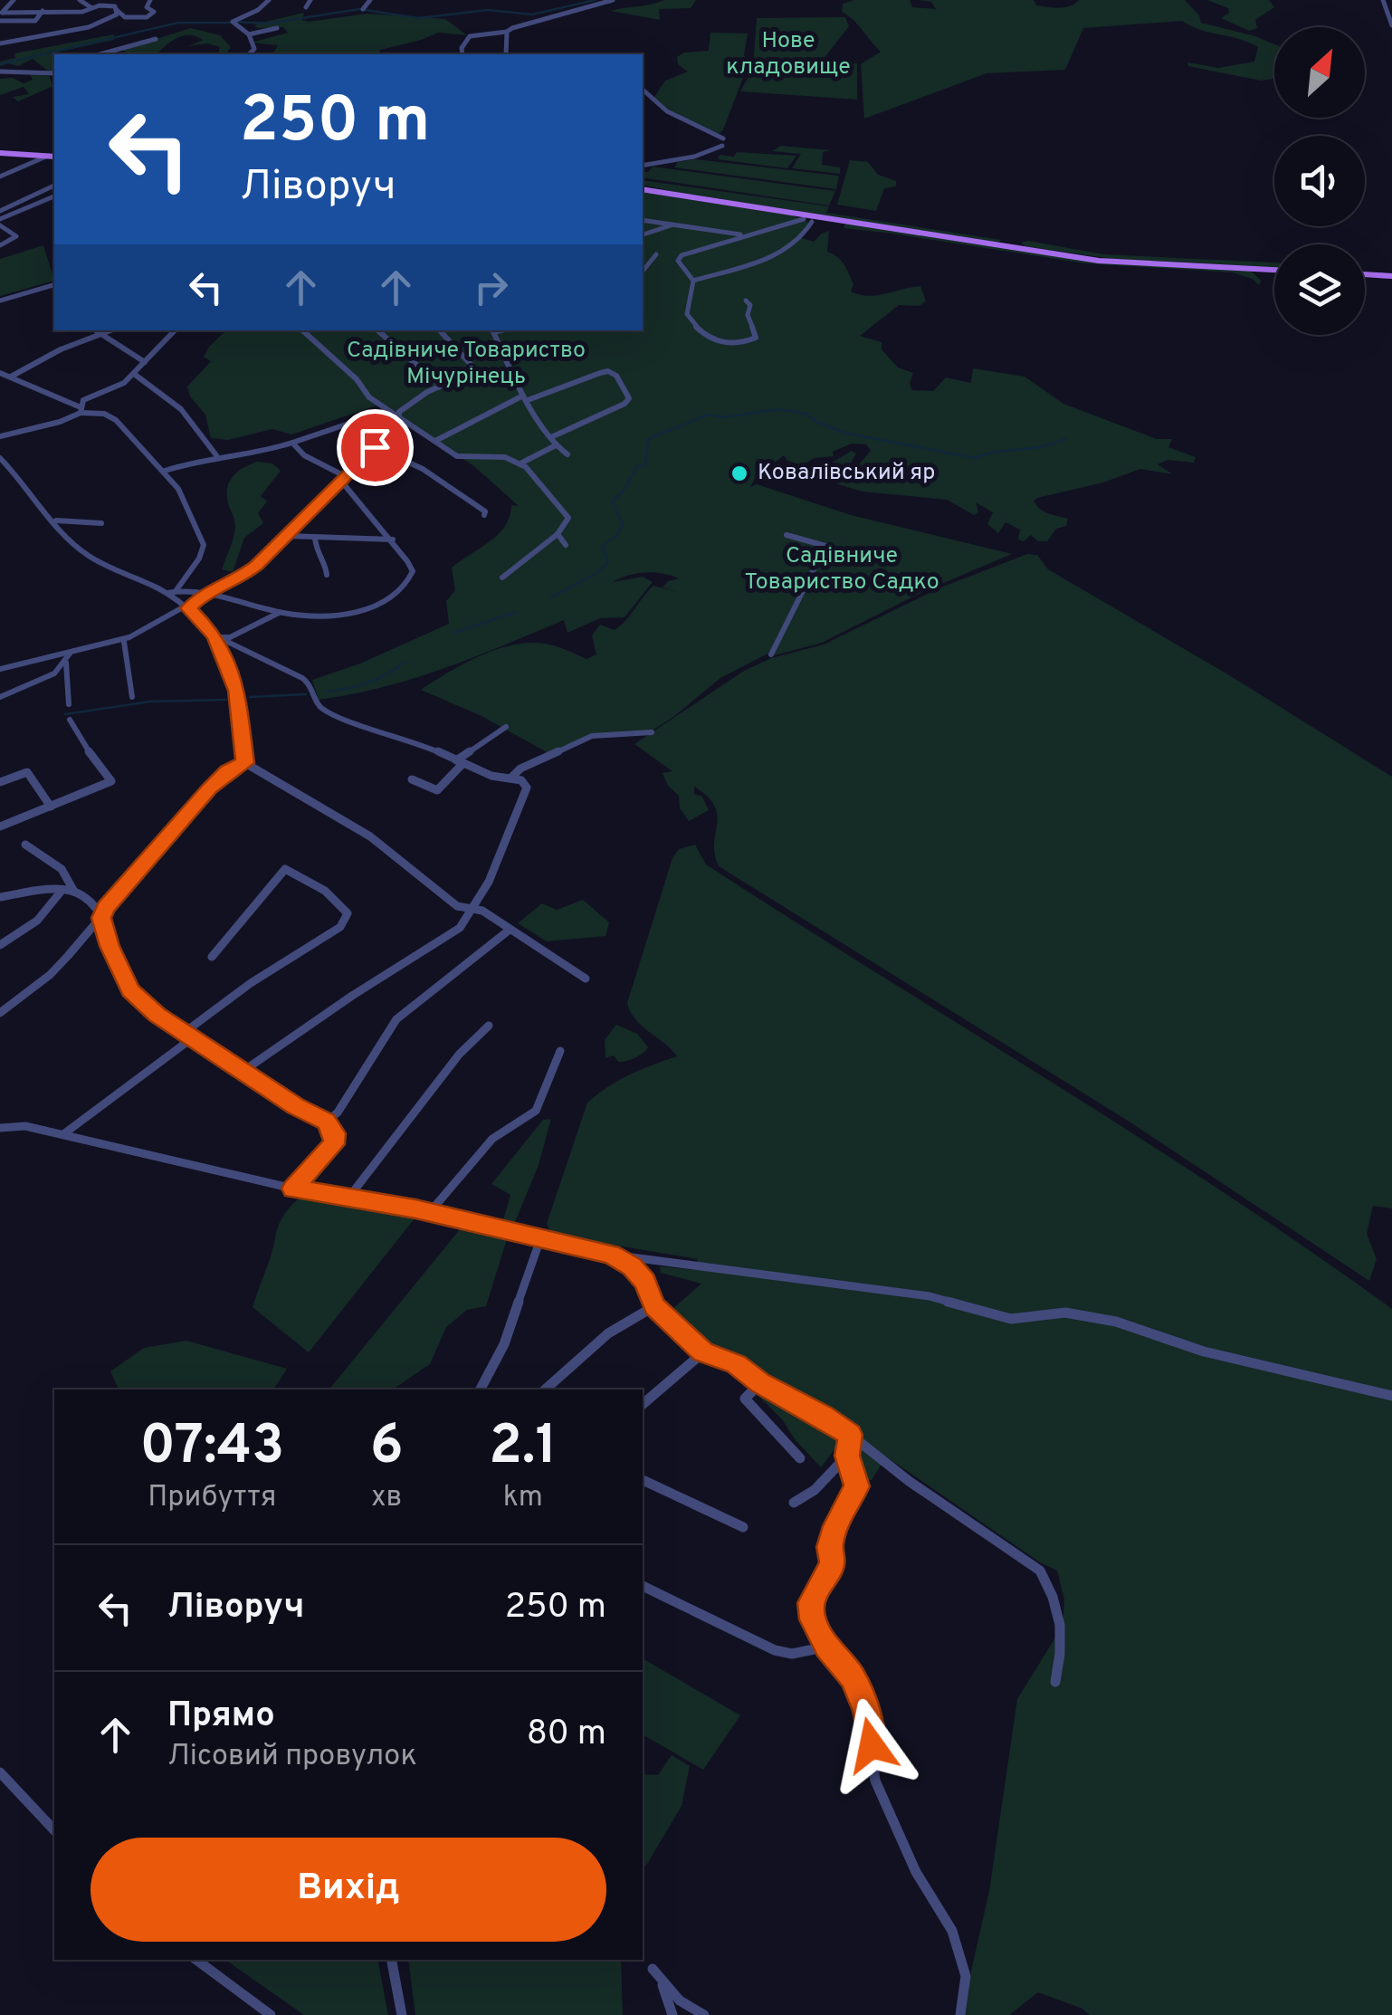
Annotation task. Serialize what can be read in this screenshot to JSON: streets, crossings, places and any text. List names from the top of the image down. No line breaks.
{"parks":["Нове кладовище","Садівниче Товариство Мічурінець","Садівниче Товариство Садко"],"places":["Ковалівський яр"],"north":"top right","page":{"turn":["250 m","Ліворуч"],"eta":["07:43","Прибуття","6","хв","2.1","km"],"list":[{"name":"Ліворуч","value":"250 m"},{"name":"Прямо","note":"Лісовий провулок","value":"80 m"}],"buttons":"Вихід"}}
